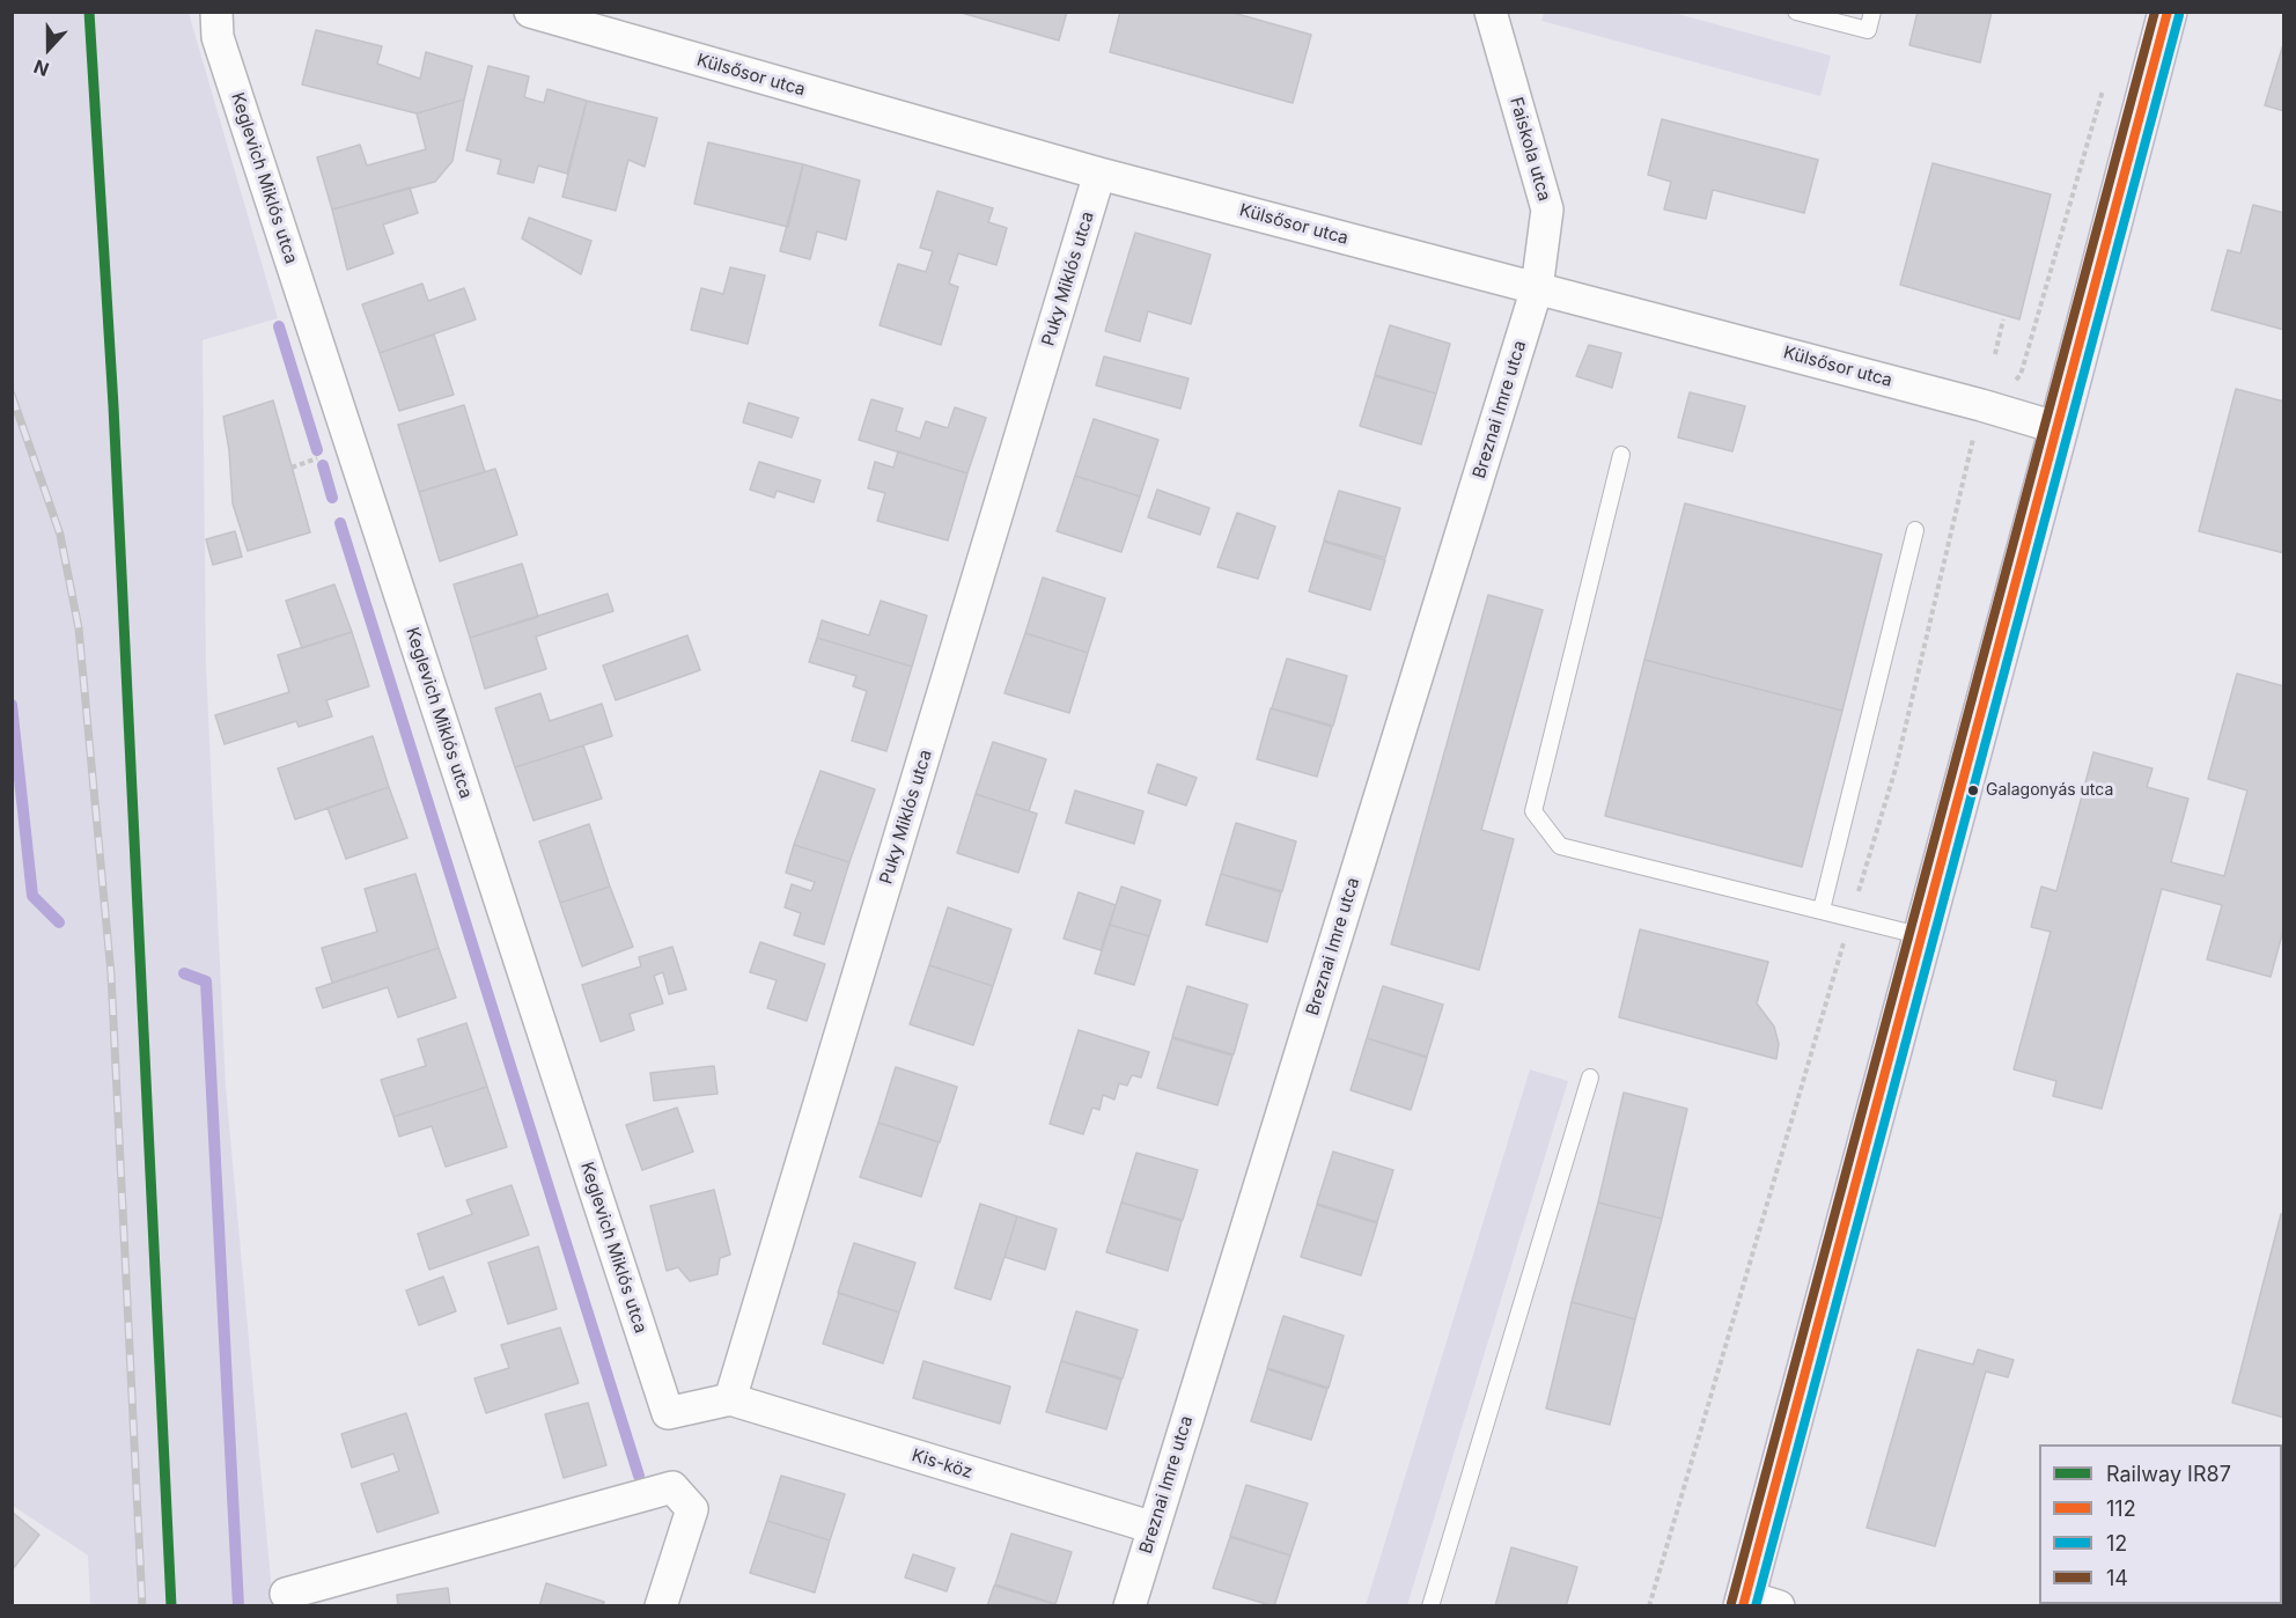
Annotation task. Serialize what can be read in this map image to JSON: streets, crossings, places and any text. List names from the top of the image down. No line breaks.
{"streets":{"street":["Külsősor utca","Faiskola utca","Keglevich Miklós utca","Puky Miklós utca","Breznai Imre utca","Kis-köz"]},"crossings":[["Külsősor utca","Faiskola utca"],["Külsősor utca","Puky Miklós utca"],["Külsősor utca","Breznai Imre utca"],["Faiskola utca","Breznai Imre utca"],["Keglevich Miklós utca","Puky Miklós utca"],["Keglevich Miklós utca","Kis-köz"],["Puky Miklós utca","Kis-köz"],["Breznai Imre utca","Kis-köz"]],"places":["Galagonyás utca"],"lines":["rail line IR87","transit line 112","transit line 14","transit line 12"],"legend":["Railway IR87","112","12","14"],"north":"bottom"}
